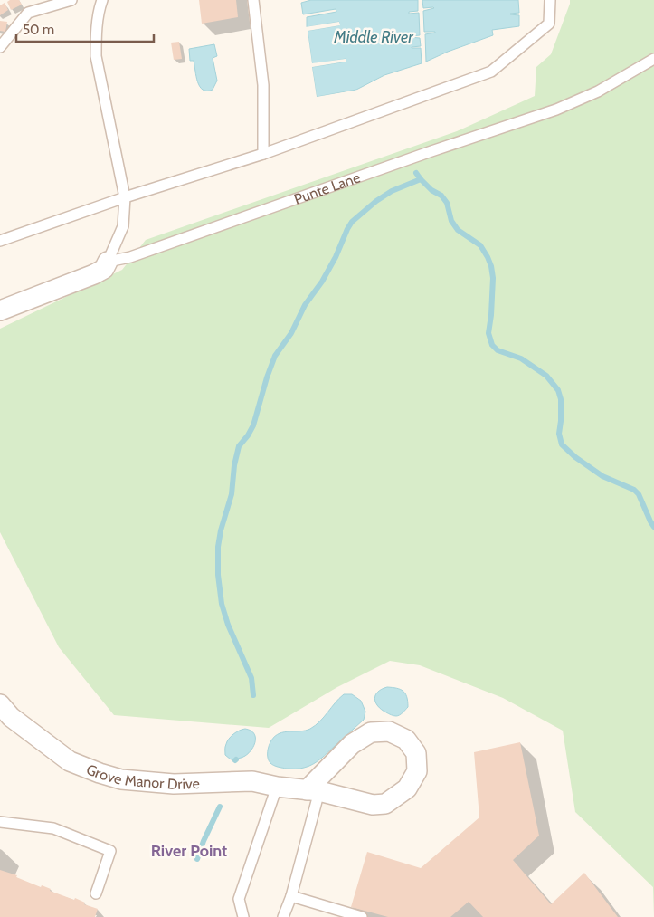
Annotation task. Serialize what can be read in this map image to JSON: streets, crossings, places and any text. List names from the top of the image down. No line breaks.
{"streets":{"street":["Punte Lane","Grove Manor Drive"]},"districts":["River Point"],"water":["Middle River"],"scale_bar":"50 m"}
